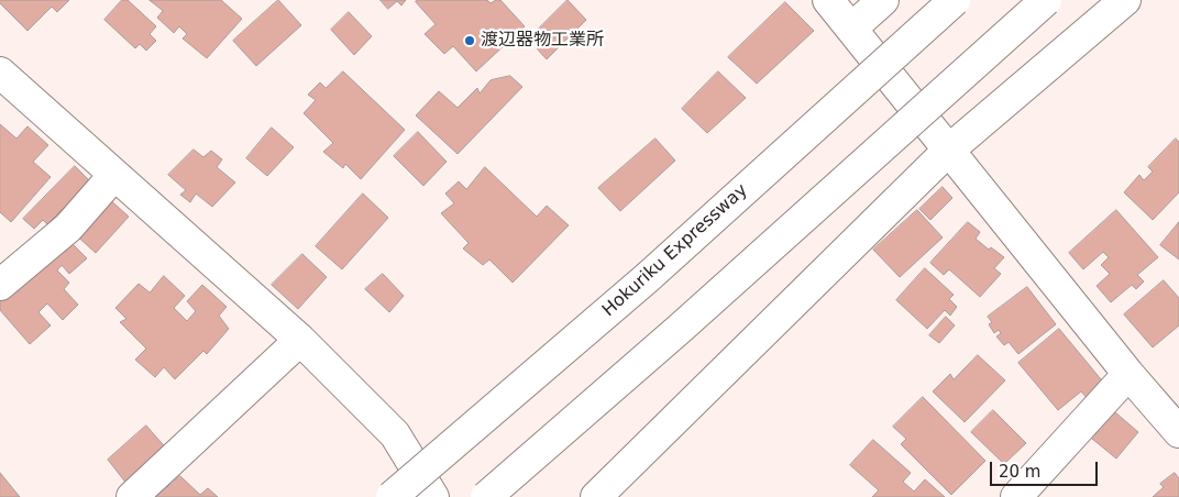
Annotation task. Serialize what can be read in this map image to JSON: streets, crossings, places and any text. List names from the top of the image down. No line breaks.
{"streets":{"main road":["Hokuriku Expressway"]},"places":["渡辺器物工業所"],"scale_bar":"20 m"}
